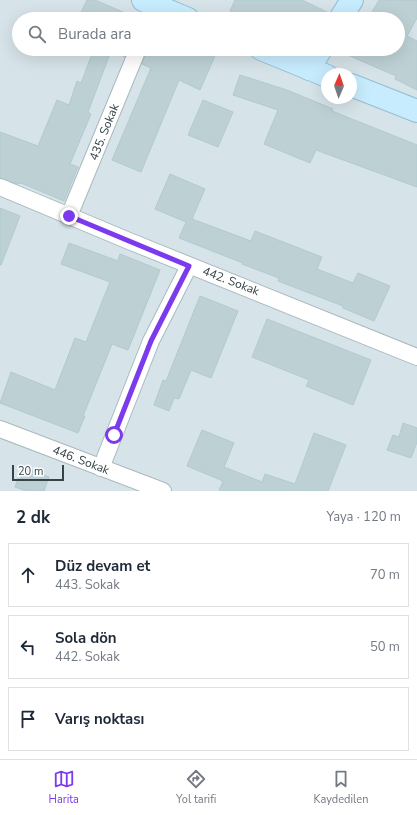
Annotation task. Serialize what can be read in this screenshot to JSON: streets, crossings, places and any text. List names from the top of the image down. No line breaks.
{"streets":{"street":["435. Sokak","442. Sokak","446. Sokak"]},"crossings":[["435. Sokak","442. Sokak"]],"scale_bar":"20 m","north":"top","page":{"search":"Burada ara","scale":"20 m","heading":["2 dk","Yaya · 120 m"],"list":[["Düz devam et","443. Sokak","70 m"],["Sola dön","442. Sokak","50 m"],"Varış noktası"],"nav":["Harita","Yol tarifi","Kaydedilen"]}}
